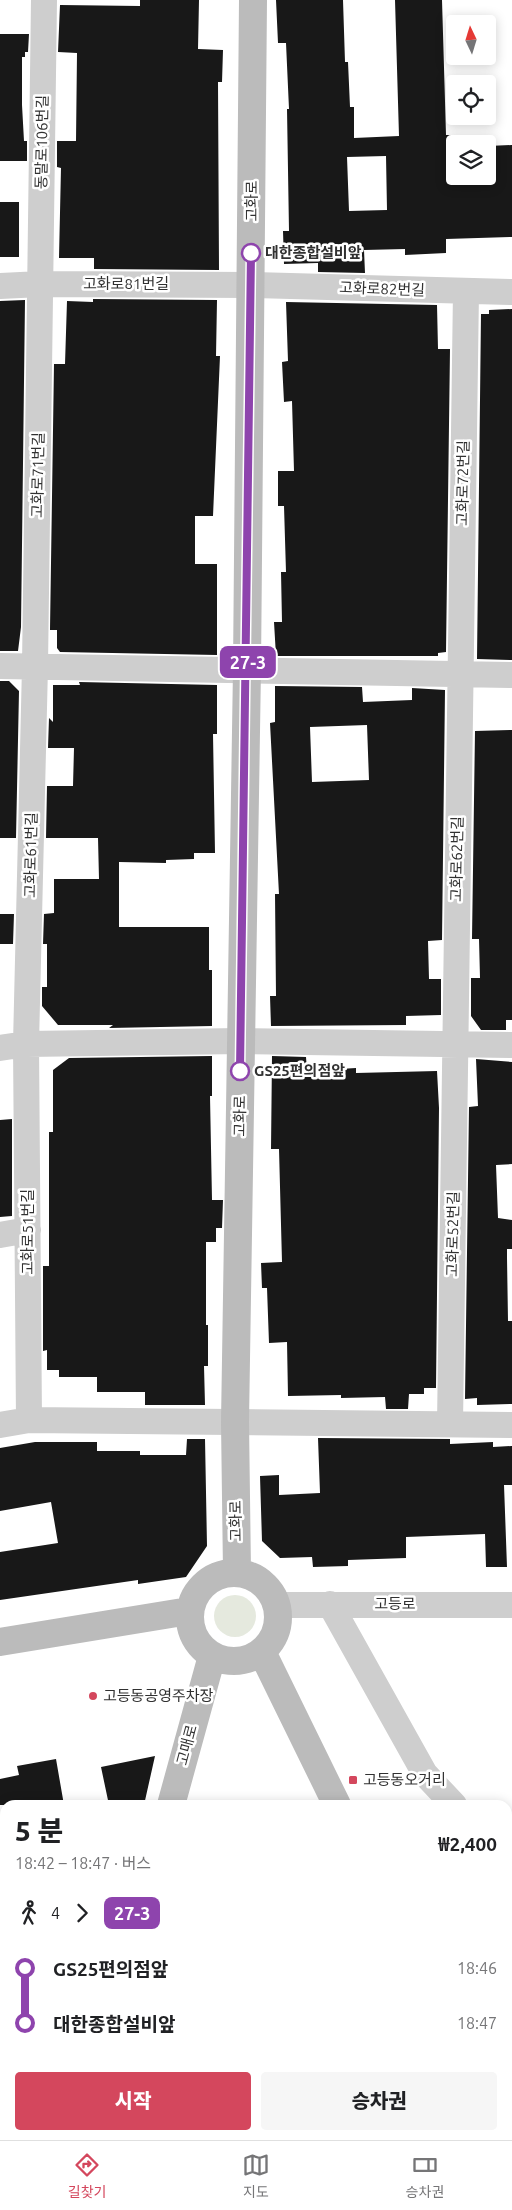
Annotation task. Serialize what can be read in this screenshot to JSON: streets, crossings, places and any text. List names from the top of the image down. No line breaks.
{"streets":{"street":["동말로106번길","고화로","고화로81번길","고화로82번길","고화로71번길","고화로72번길","고화로61번길","고화로62번길","고화로51번길","고화로52번길","고등로","고매로"]},"crossings":[["동말로106번길","고화로81번길"],["동말로106번길","고화로71번길"],["고화로","고화로81번길"],["고화로","고화로82번길"],["고화로","고등로"],["고화로","고매로"],["고화로81번길","고화로82번길"],["고화로81번길","고화로71번길"],["고화로82번길","고화로72번길"],["고화로71번길","고화로61번길"],["고화로72번길","고화로62번길"],["고화로61번길","고화로51번길"],["고화로62번길","고화로52번길"],["고등로","고매로"]],"places":{"other":["대한종합설비앞","GS25편의점앞","고등동공영주차장"],"transit":["고등동오거리"]},"lines":["bus line 27-3"],"north":"top","page":{"on_map":"27-3","heading":["5 분","18:42 – 18:47 · 버스","₩2,400"],"legs":["4","27-3"],"list":[{"name":"GS25편의점앞","value":"18:46"},{"name":"대한종합설비앞","value":"18:47"}],"buttons":["시작","승차권"],"tabs":["길찾기","지도","승차권"]}}
